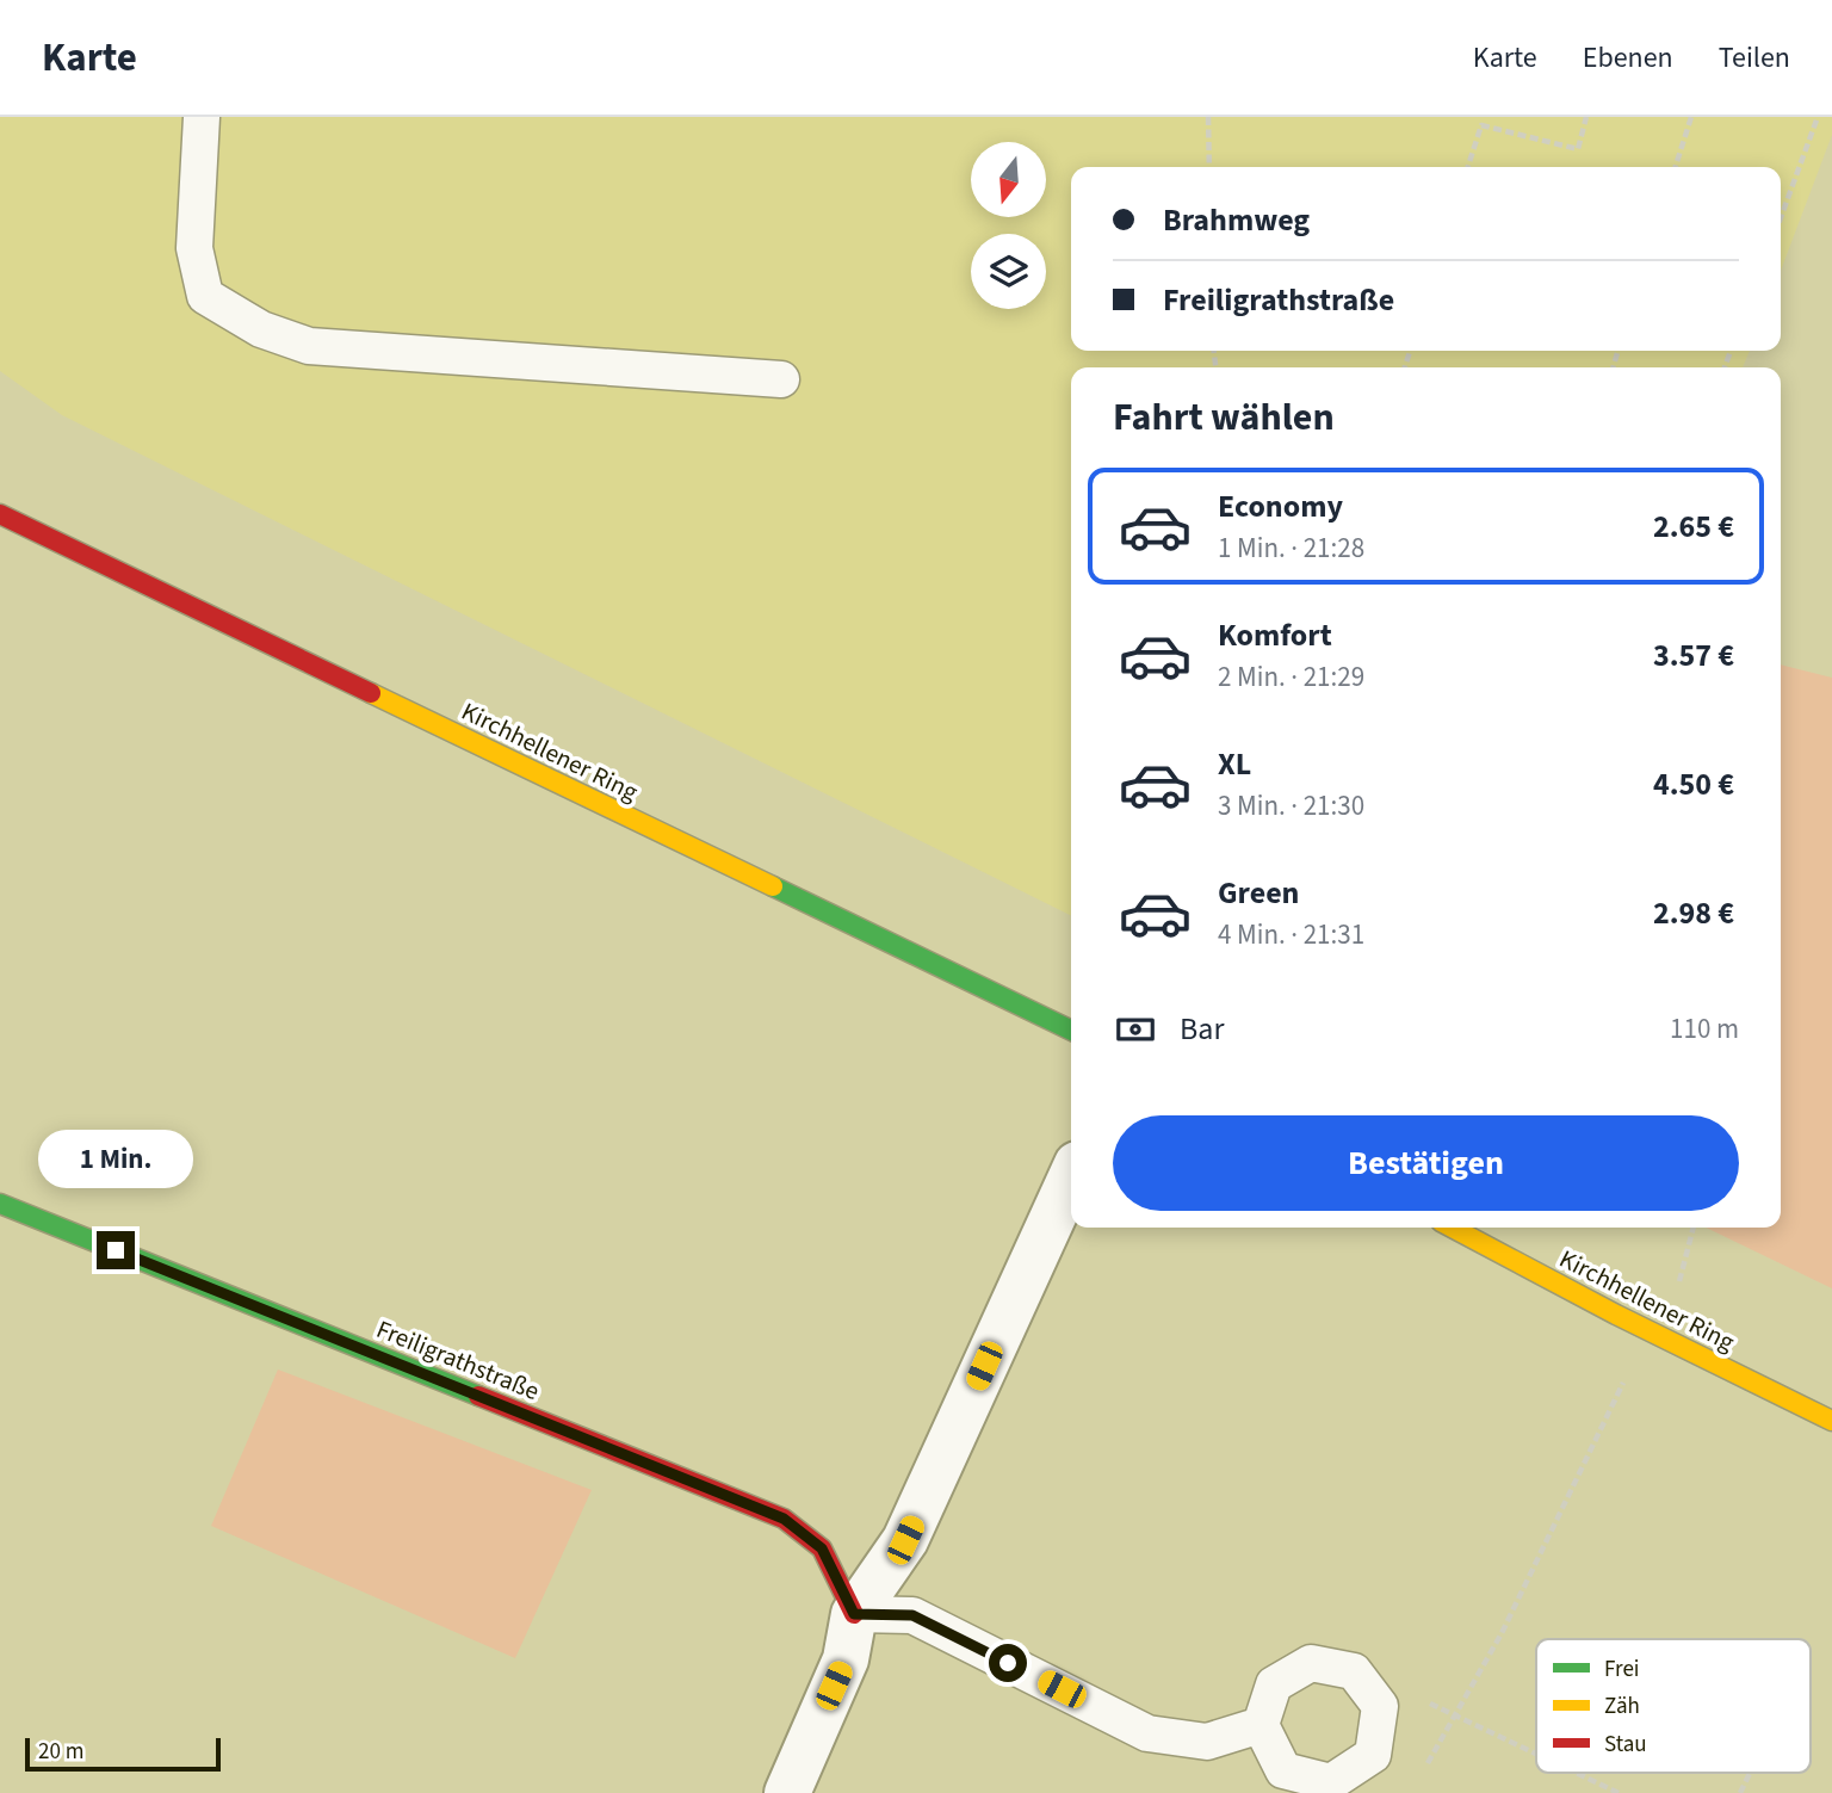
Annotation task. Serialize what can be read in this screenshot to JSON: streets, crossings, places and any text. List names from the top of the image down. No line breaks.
{"streets":{"street":["Kirchhellener Ring","Freiligrathstraße"]},"legend":["Frei","Zäh","Stau"],"scale_bar":"20 m","north":"bottom","page":{"header":"Karte","nav":["Karte","Ebenen","Teilen"],"banner":["Brahmweg","Freiligrathstraße"],"heading":"Fahrt wählen","list":[{"name":"Economy","note":"1 Min. · 21:28","value":"2.65 €"},{"name":"Komfort","note":"2 Min. · 21:29","value":"3.57 €"},{"name":"XL","note":"3 Min. · 21:30","value":"4.50 €"},{"name":"Green","note":"4 Min. · 21:31","value":"2.98 €"}],"pay":["Bar","110 m"],"buttons":"Bestätigen","bubble":"1 Min.","scale":"20 m"}}
